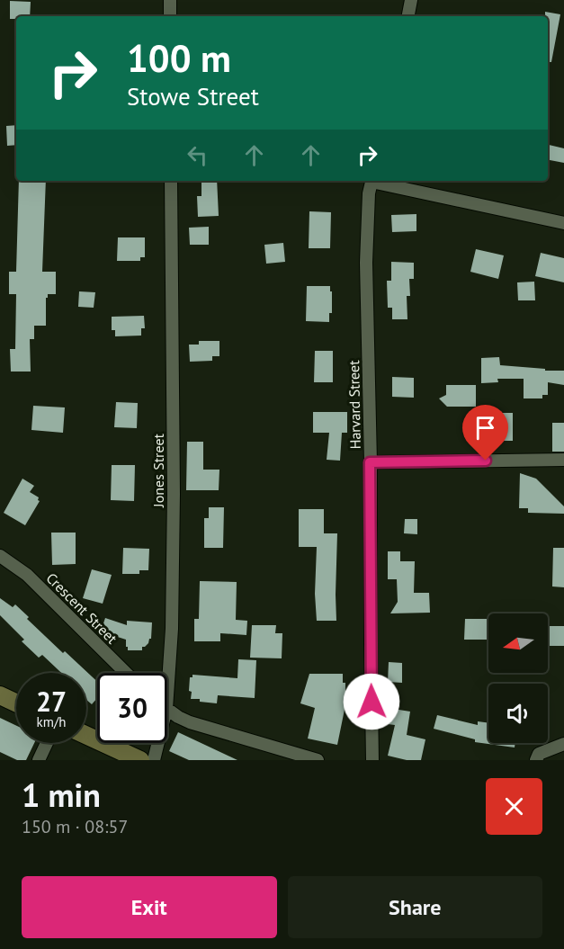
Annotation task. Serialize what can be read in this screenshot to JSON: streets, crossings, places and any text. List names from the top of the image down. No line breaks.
{"streets":{"street":["Harvard Street","Jones Street","Crescent Street"]},"north":"left","page":{"turn":["100 m","Stowe Street"],"speed":"27 km/h","limit":"30","heading":["1 min","150 m · 08:57"],"buttons":["Exit","Share"]}}
